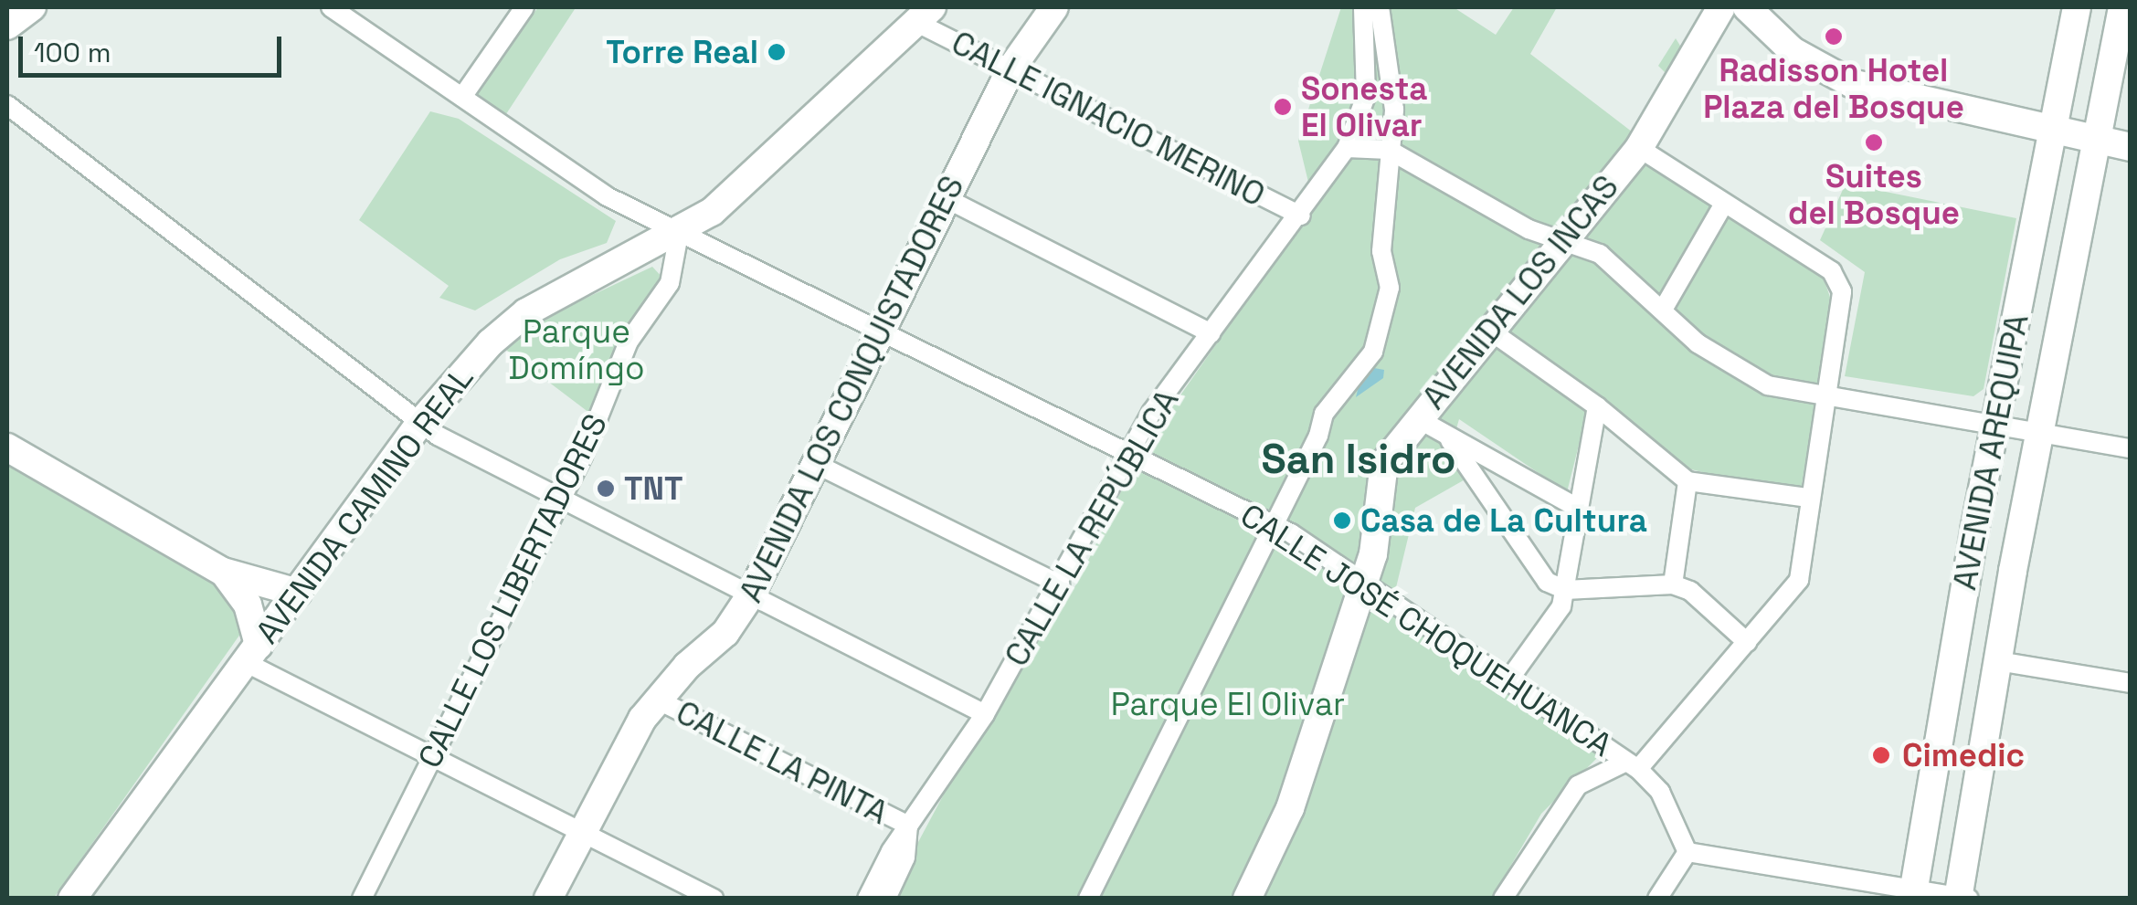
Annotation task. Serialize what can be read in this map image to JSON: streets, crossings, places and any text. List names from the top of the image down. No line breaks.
{"streets":{"main road":["AVENIDA LOS INCAS","AVENIDA LOS CONQUISTADORES","AVENIDA AREQUIPA","AVENIDA CAMINO REAL"],"street":["CALLE IGNACIO MERINO","CALLE LA REPÚBLICA","CALLE LOS LIBERTADORES","CALLE JOSÉ CHOQUEHUANCA","CALLE LA PINTA"]},"crossings":[["CALLE IGNACIO MERINO","AVENIDA LOS CONQUISTADORES"],["CALLE IGNACIO MERINO","AVENIDA CAMINO REAL"],["CALLE IGNACIO MERINO","CALLE LA REPÚBLICA"],["AVENIDA LOS INCAS","CALLE JOSÉ CHOQUEHUANCA"],["AVENIDA LOS CONQUISTADORES","CALLE JOSÉ CHOQUEHUANCA"],["AVENIDA LOS CONQUISTADORES","CALLE LA PINTA"],["AVENIDA CAMINO REAL","CALLE LOS LIBERTADORES"],["AVENIDA CAMINO REAL","CALLE JOSÉ CHOQUEHUANCA"],["CALLE LA REPÚBLICA","CALLE JOSÉ CHOQUEHUANCA"],["CALLE LA REPÚBLICA","CALLE LA PINTA"],["CALLE LOS LIBERTADORES","CALLE JOSÉ CHOQUEHUANCA"]],"districts":["San Isidro"],"parks":["Parque Domíngo","Parque El Olivar"],"places":["Radisson Hotel Plaza del Bosque","Torre Real","Sonesta El Olivar","Suites del Bosque","TNT","Casa de La Cultura","Cimedic"],"scale_bar":"100 m"}
